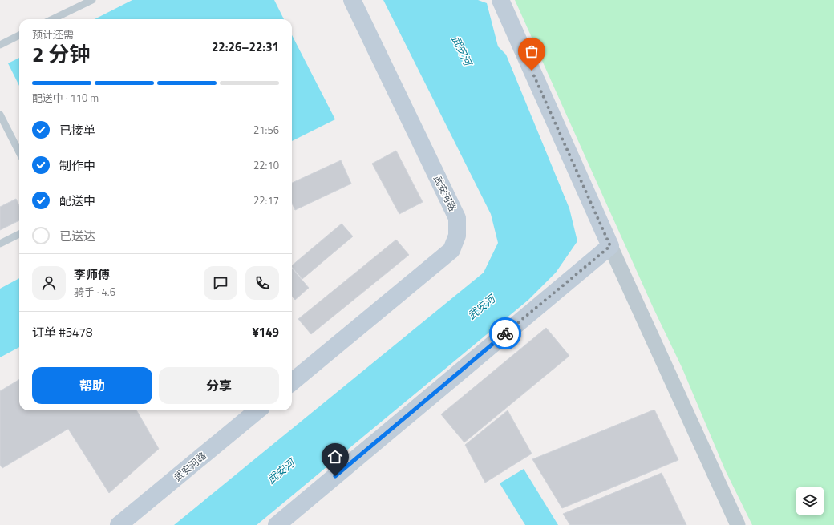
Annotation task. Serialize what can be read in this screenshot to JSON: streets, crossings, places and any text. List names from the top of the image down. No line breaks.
{"streets":{"main road":["武安河路"]},"water":["武安河"],"page":{"heading":["2 分钟","预计还需","22:26–22:31"],"panel":["李师傅","骑手 · 4.6","订单 #5478","¥149"],"bar":"配送中 · 110 m","list":[["已接单","21:56"],["制作中","22:10"],["配送中","22:17"],"已送达"],"buttons":["帮助","分享"]}}
